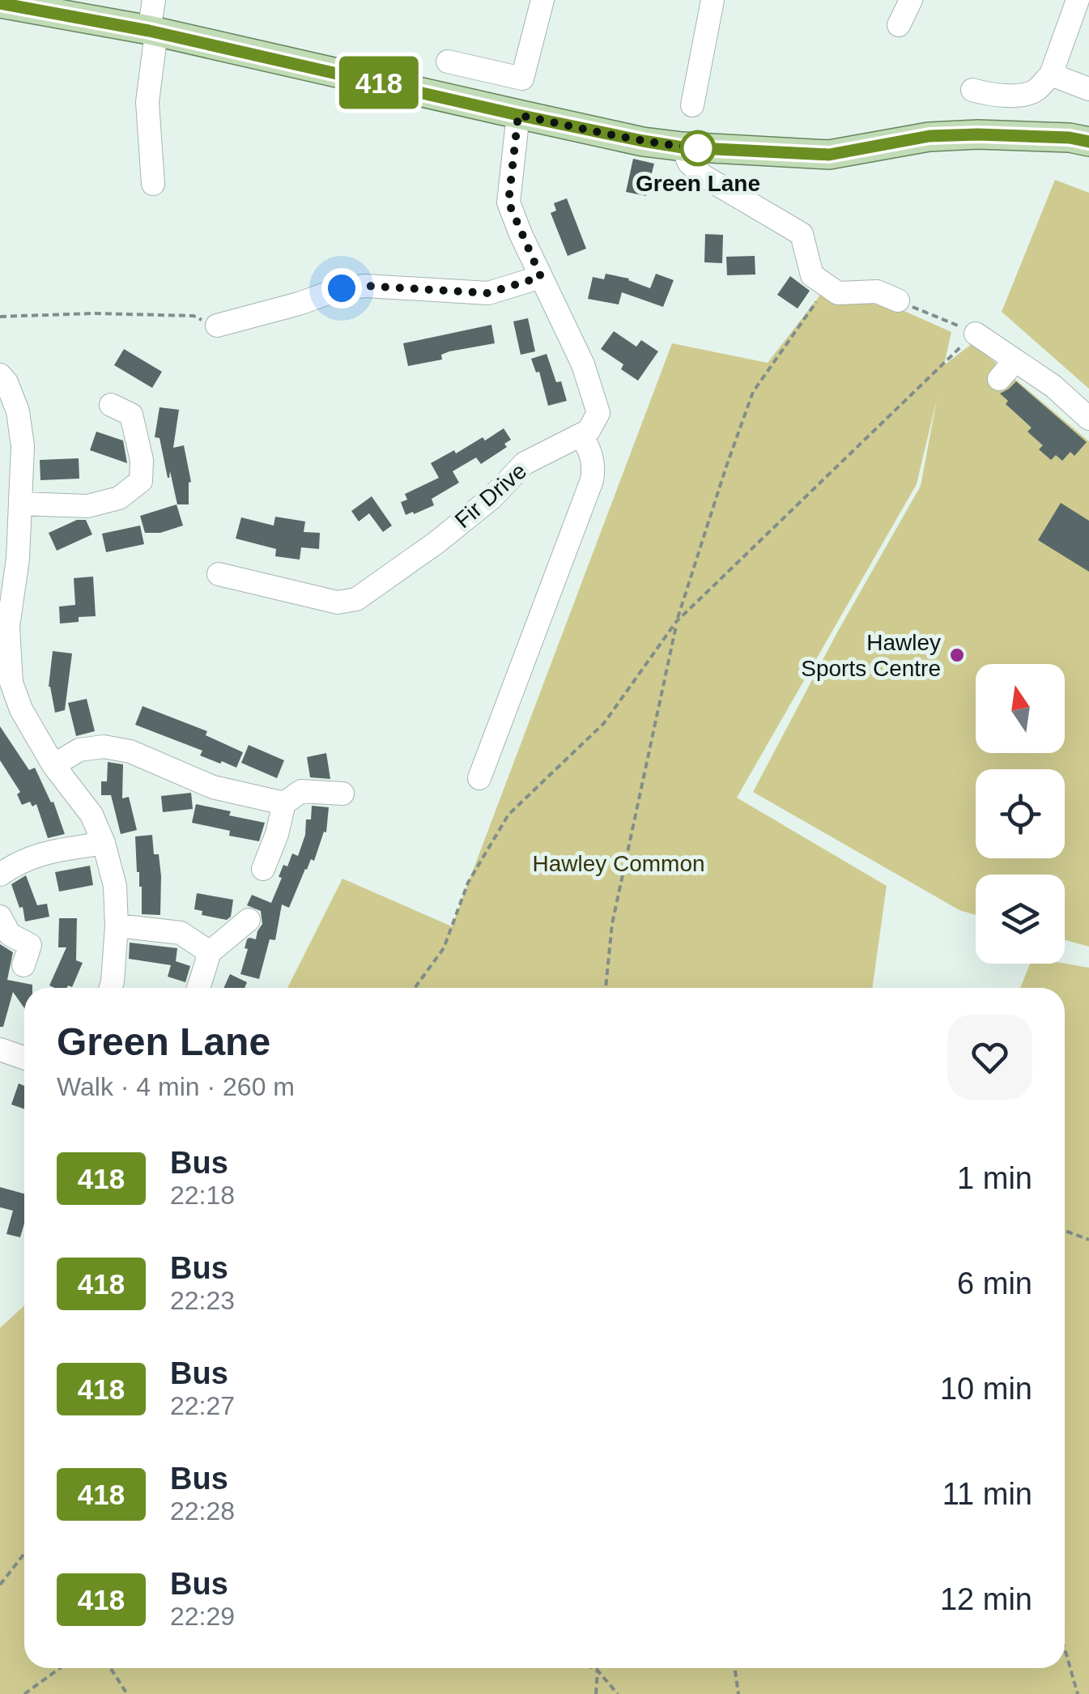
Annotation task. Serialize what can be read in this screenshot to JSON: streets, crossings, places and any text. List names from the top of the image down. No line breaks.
{"streets":{"street":["Fir Drive"]},"parks":["Hawley Common"],"places":["Green Lane","Hawley Sports Centre"],"lines":["bus line 418"],"north":"top","page":{"on_map":"418","heading":["Green Lane","Walk · 4 min · 260 m"],"list":[{"mark":"418","name":"Bus","note":"22:18","value":"1 min"},{"mark":"418","name":"Bus","note":"22:23","value":"6 min"},{"mark":"418","name":"Bus","note":"22:27","value":"10 min"},{"mark":"418","name":"Bus","note":"22:28","value":"11 min"},{"mark":"418","name":"Bus","note":"22:29","value":"12 min"}]}}
